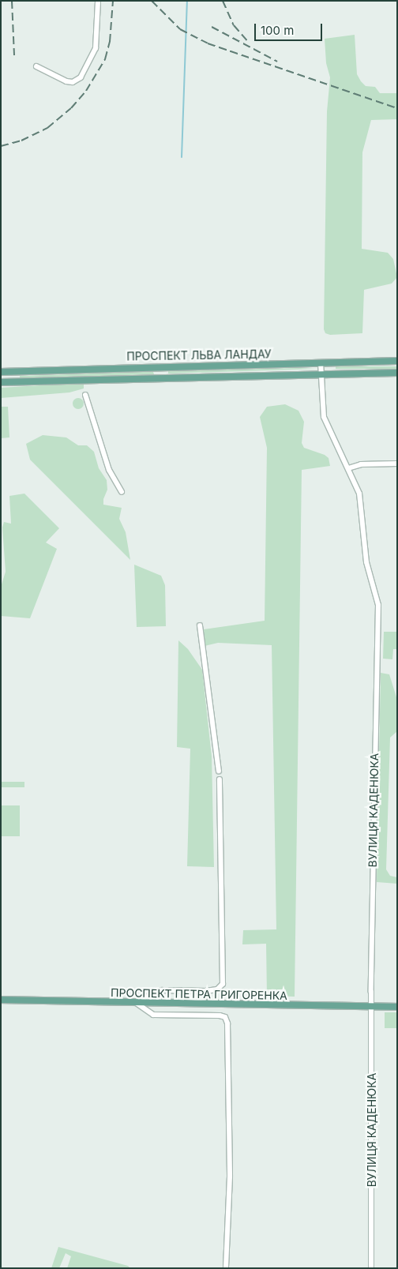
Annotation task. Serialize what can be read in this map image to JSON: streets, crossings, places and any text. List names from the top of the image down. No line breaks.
{"streets":{"main road":["ПРОСПЕКТ ЛЬВА ЛАНДАУ","ПРОСПЕКТ ПЕТРА ГРИГОРЕНКА"],"street":["ВУЛИЦЯ КАДЕНЮКА"]},"crossings":[["ПРОСПЕКТ ЛЬВА ЛАНДАУ","ВУЛИЦЯ КАДЕНЮКА"],["ВУЛИЦЯ КАДЕНЮКА","ПРОСПЕКТ ПЕТРА ГРИГОРЕНКА"]],"scale_bar":"100 m"}
